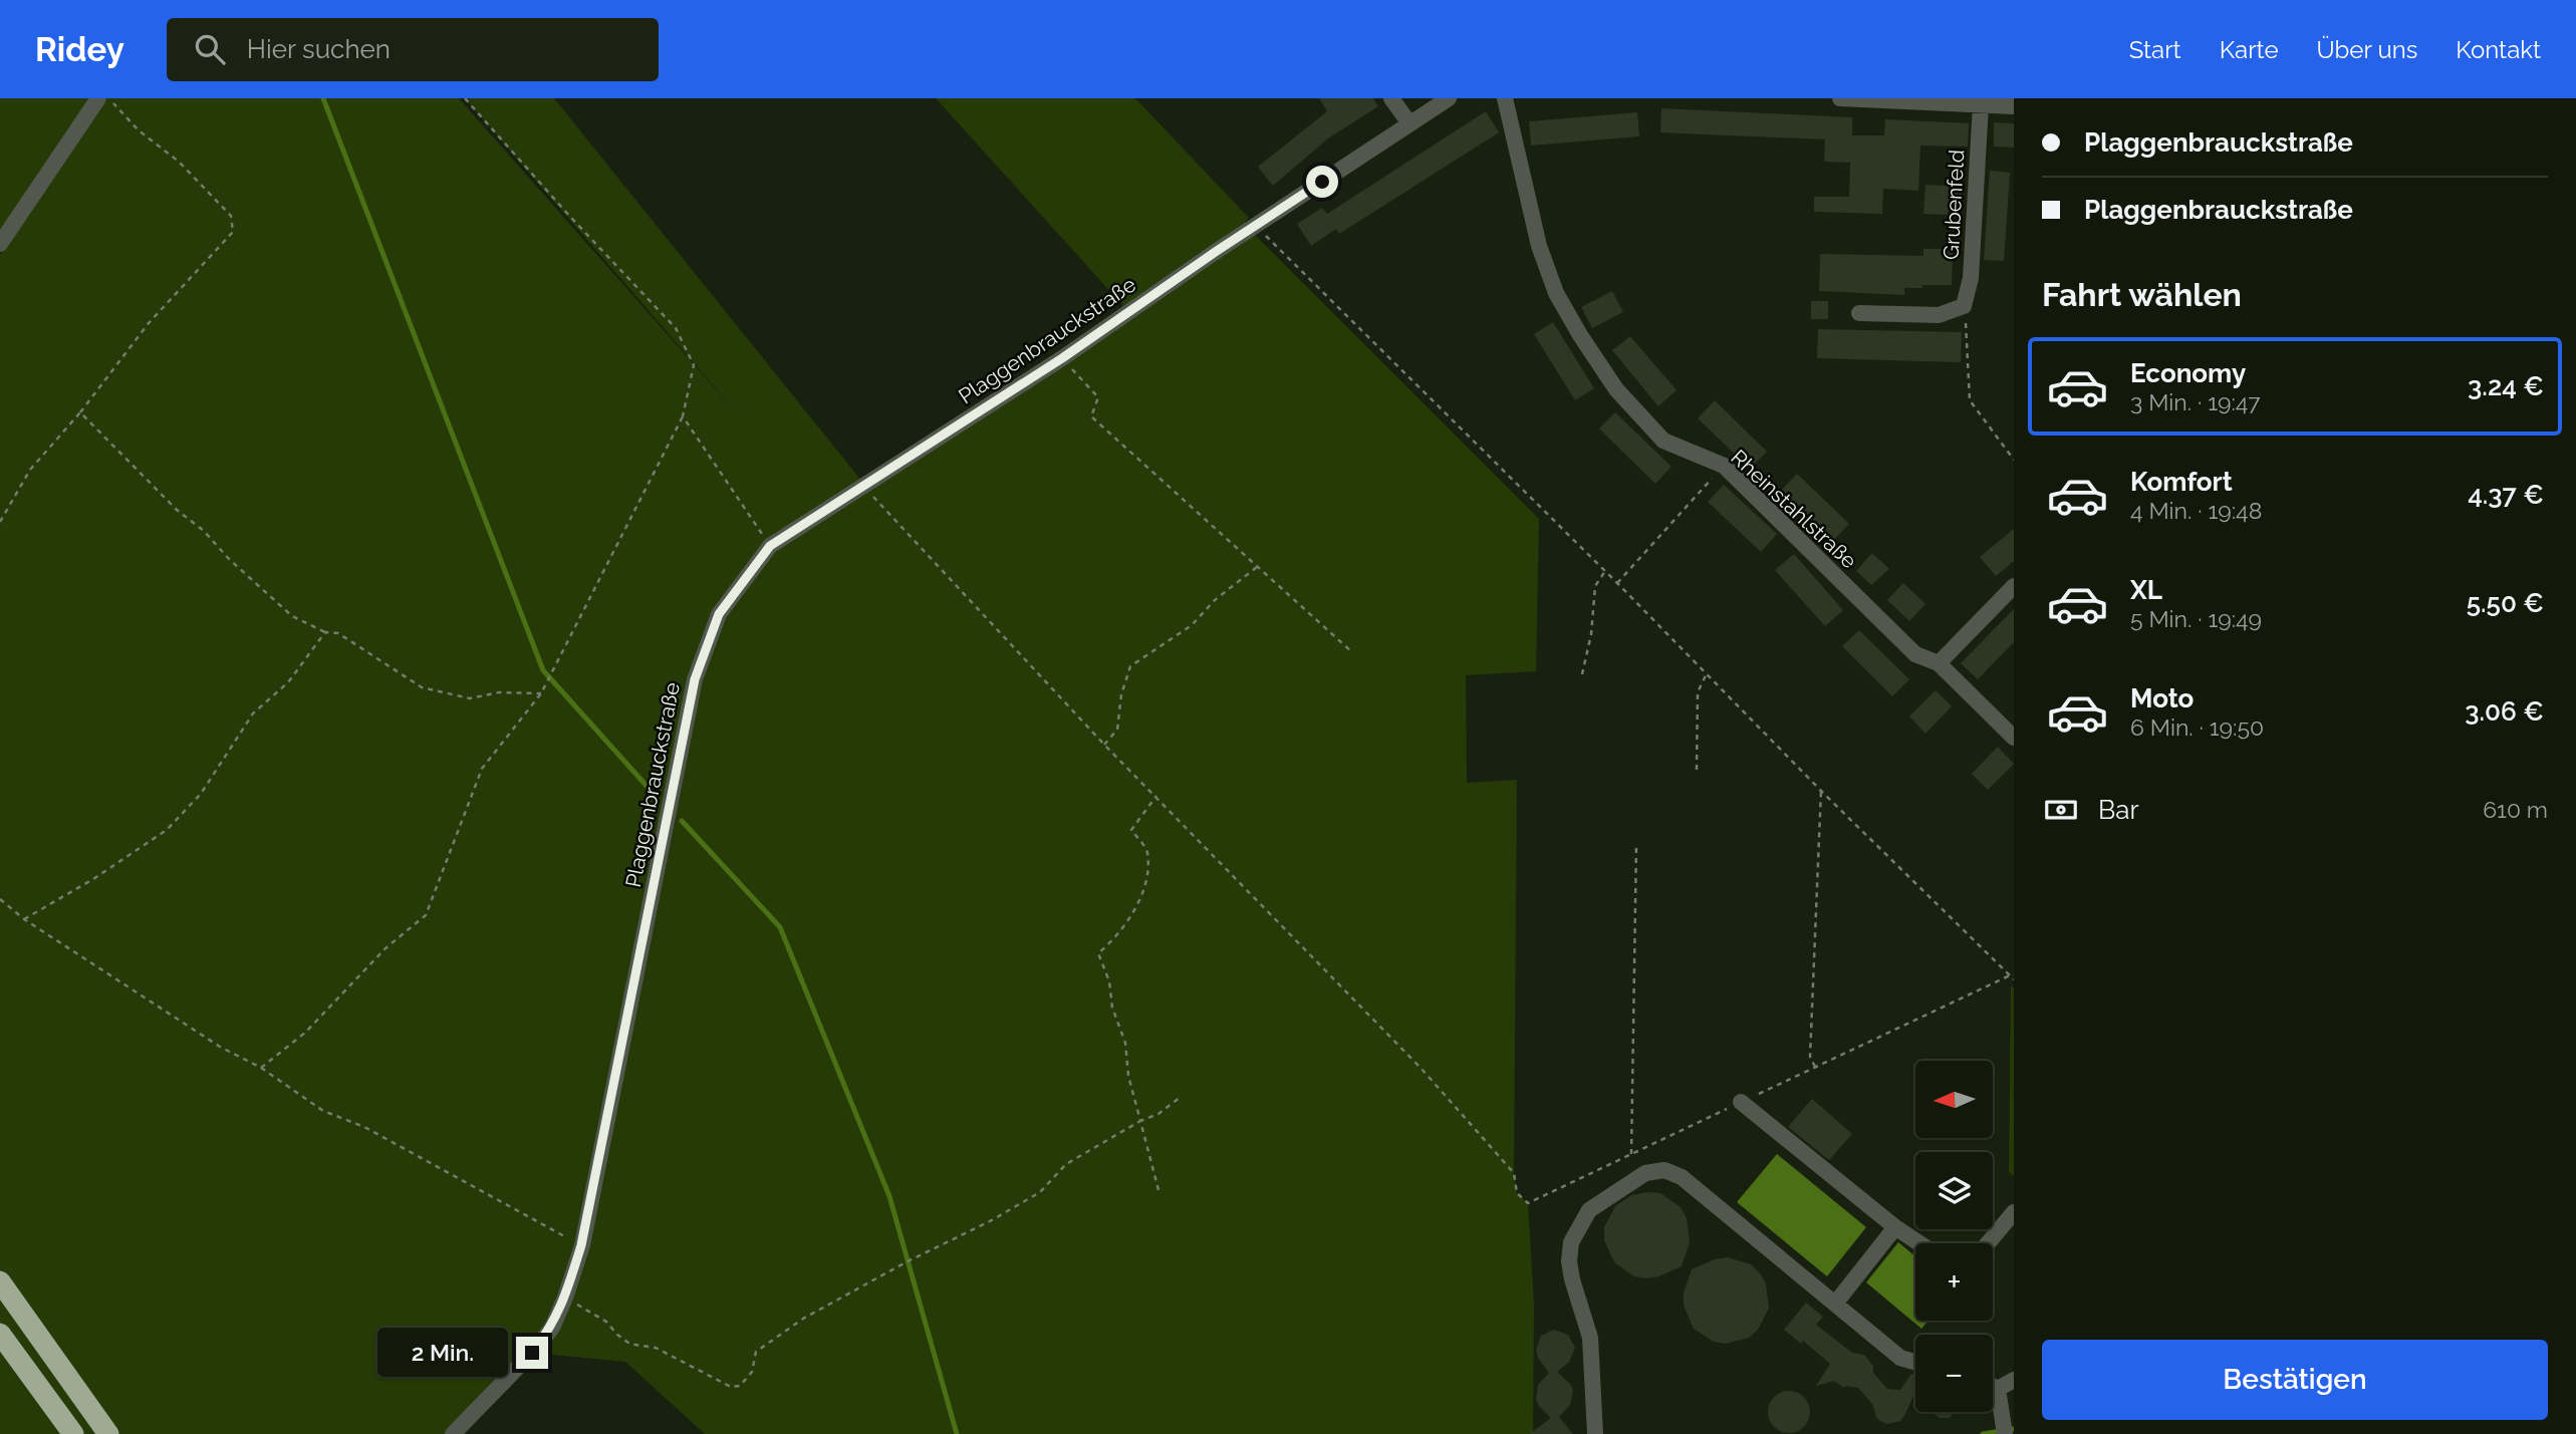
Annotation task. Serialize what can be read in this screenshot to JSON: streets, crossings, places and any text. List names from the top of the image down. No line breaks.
{"streets":{"street":["Grubenfeld","Plaggenbrauckstraße","Rheinstahlstraße"]},"north":"left","page":{"header":"Ridey","search":"Hier suchen","nav":["Start","Karte","Über uns","Kontakt"],"banner":["Plaggenbrauckstraße","Plaggenbrauckstraße"],"heading":"Fahrt wählen","list":[{"name":"Economy","note":"3 Min. · 19:47","value":"3.24 €"},{"name":"Komfort","note":"4 Min. · 19:48","value":"4.37 €"},{"name":"XL","note":"5 Min. · 19:49","value":"5.50 €"},{"name":"Moto","note":"6 Min. · 19:50","value":"3.06 €"}],"pay":["Bar","610 m"],"map_buttons":["+","−"],"buttons":"Bestätigen","bubble":"2 Min."}}
